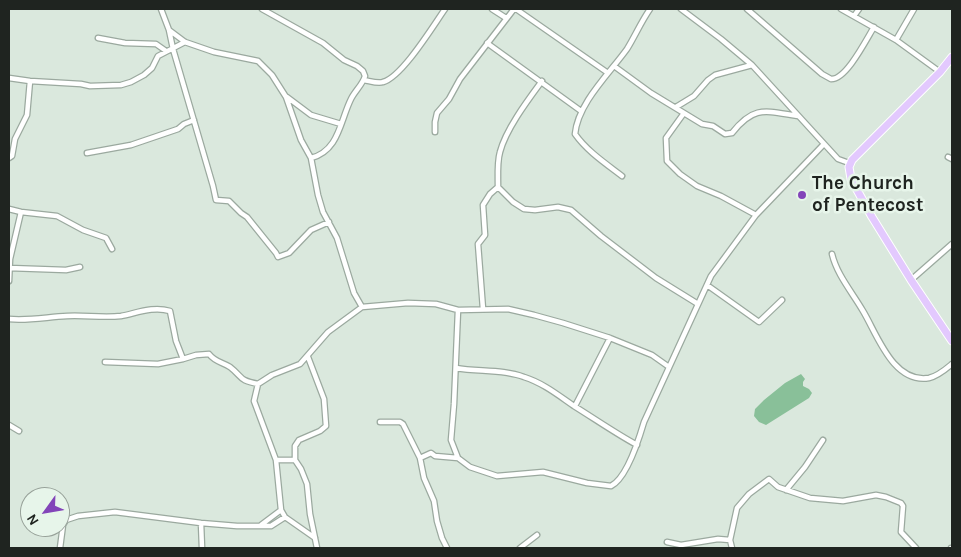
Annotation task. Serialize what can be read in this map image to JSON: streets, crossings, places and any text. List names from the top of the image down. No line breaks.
{"places":["The Church of Pentecost"],"north":"bottom left"}
